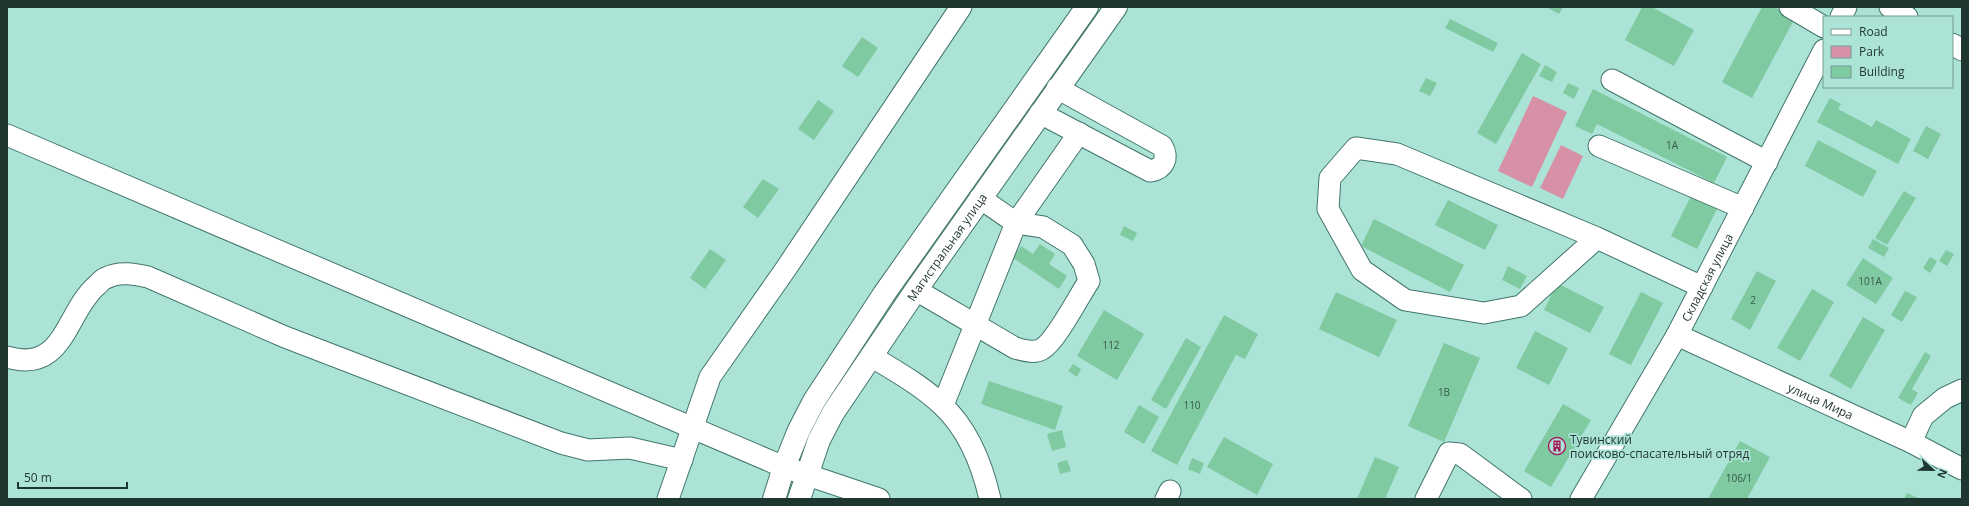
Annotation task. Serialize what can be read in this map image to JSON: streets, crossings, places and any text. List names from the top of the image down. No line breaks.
{"streets":{"main road":["Магистральная улица"],"street":["Складская улица","улица Мира"]},"crossings":[["Складская улица","улица Мира"]],"places":{"building":["Тувинский поисково-спасательный отряд"]},"house_numbers":["1А","101А","2","112","1В","110","106/1"],"legend":["Road","Park","Building"],"scale_bar":"50 m","north":"right"}
